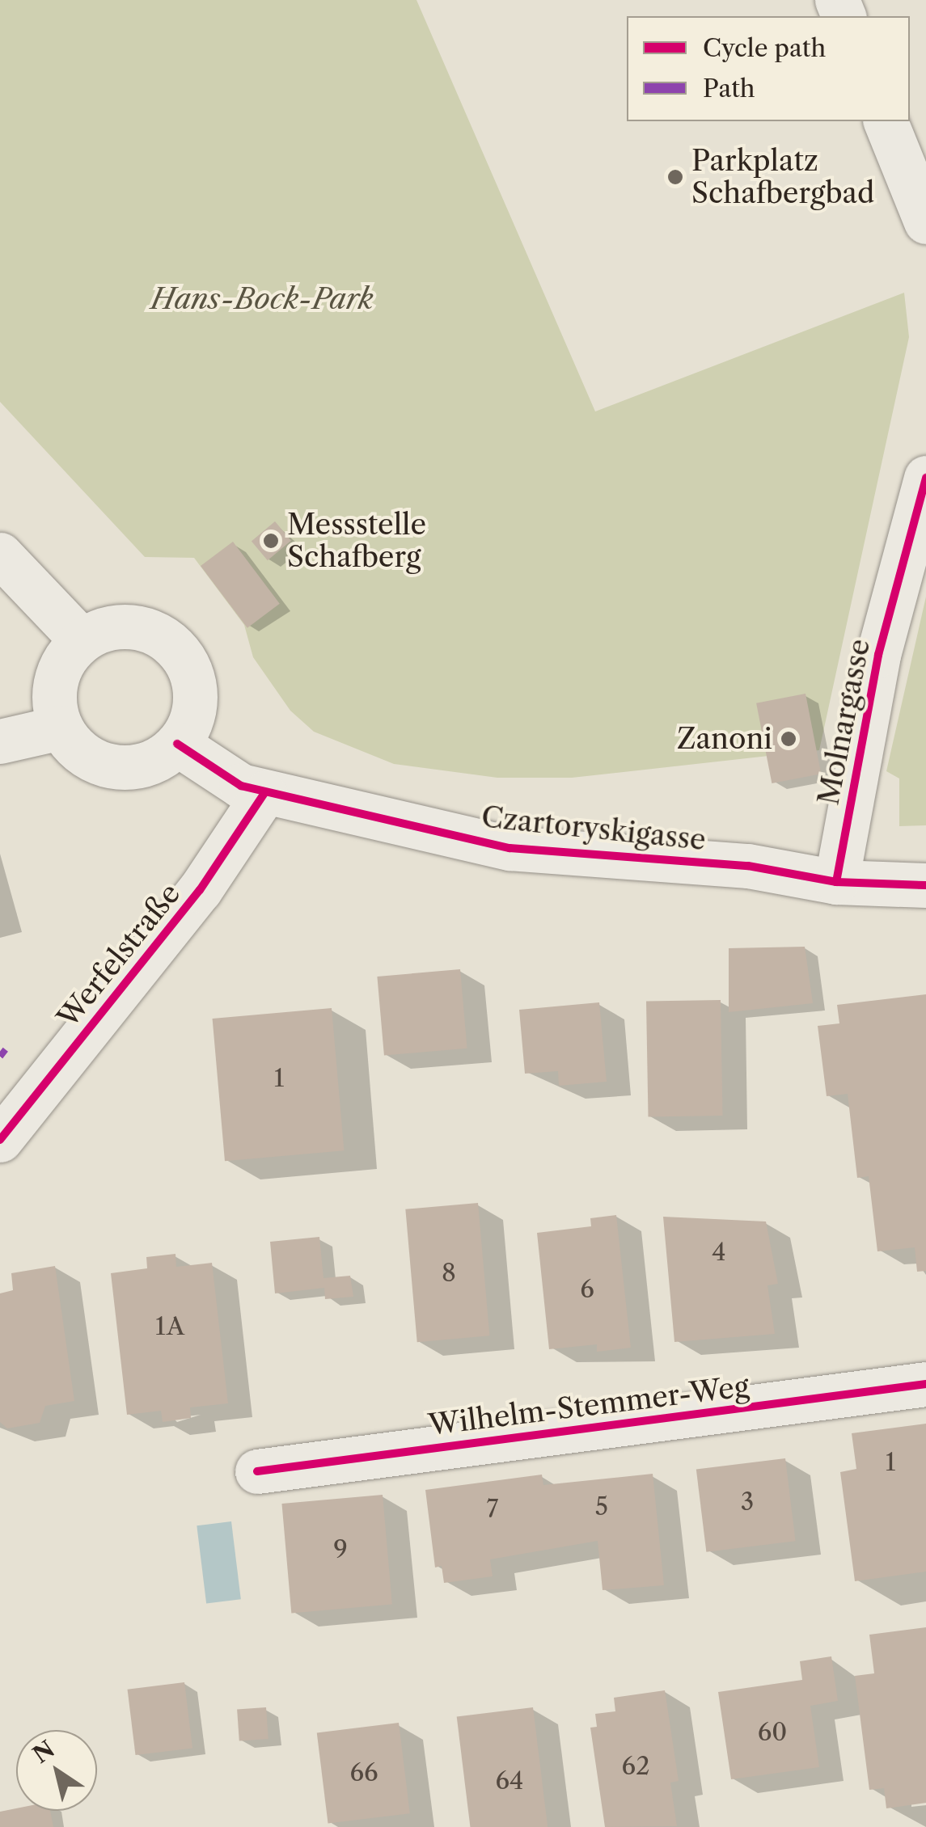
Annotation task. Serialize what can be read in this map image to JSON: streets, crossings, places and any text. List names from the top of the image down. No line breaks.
{"streets":{"street":["Molnargasse","Czartoryskigasse","Werfelstraße","Wilhelm-Stemmer-Weg"]},"crossings":[["Molnargasse","Czartoryskigasse"],["Czartoryskigasse","Werfelstraße"]],"parks":["Hans-Bock-Park"],"places":["Parkplatz Schafbergbad","Messstelle Schafberg","Zanoni"],"house_numbers":["1","4","8","6","1A","1","3","5","7","9","60","62","66","64"],"legend":["Cycle path","Path"],"north":"top left"}
